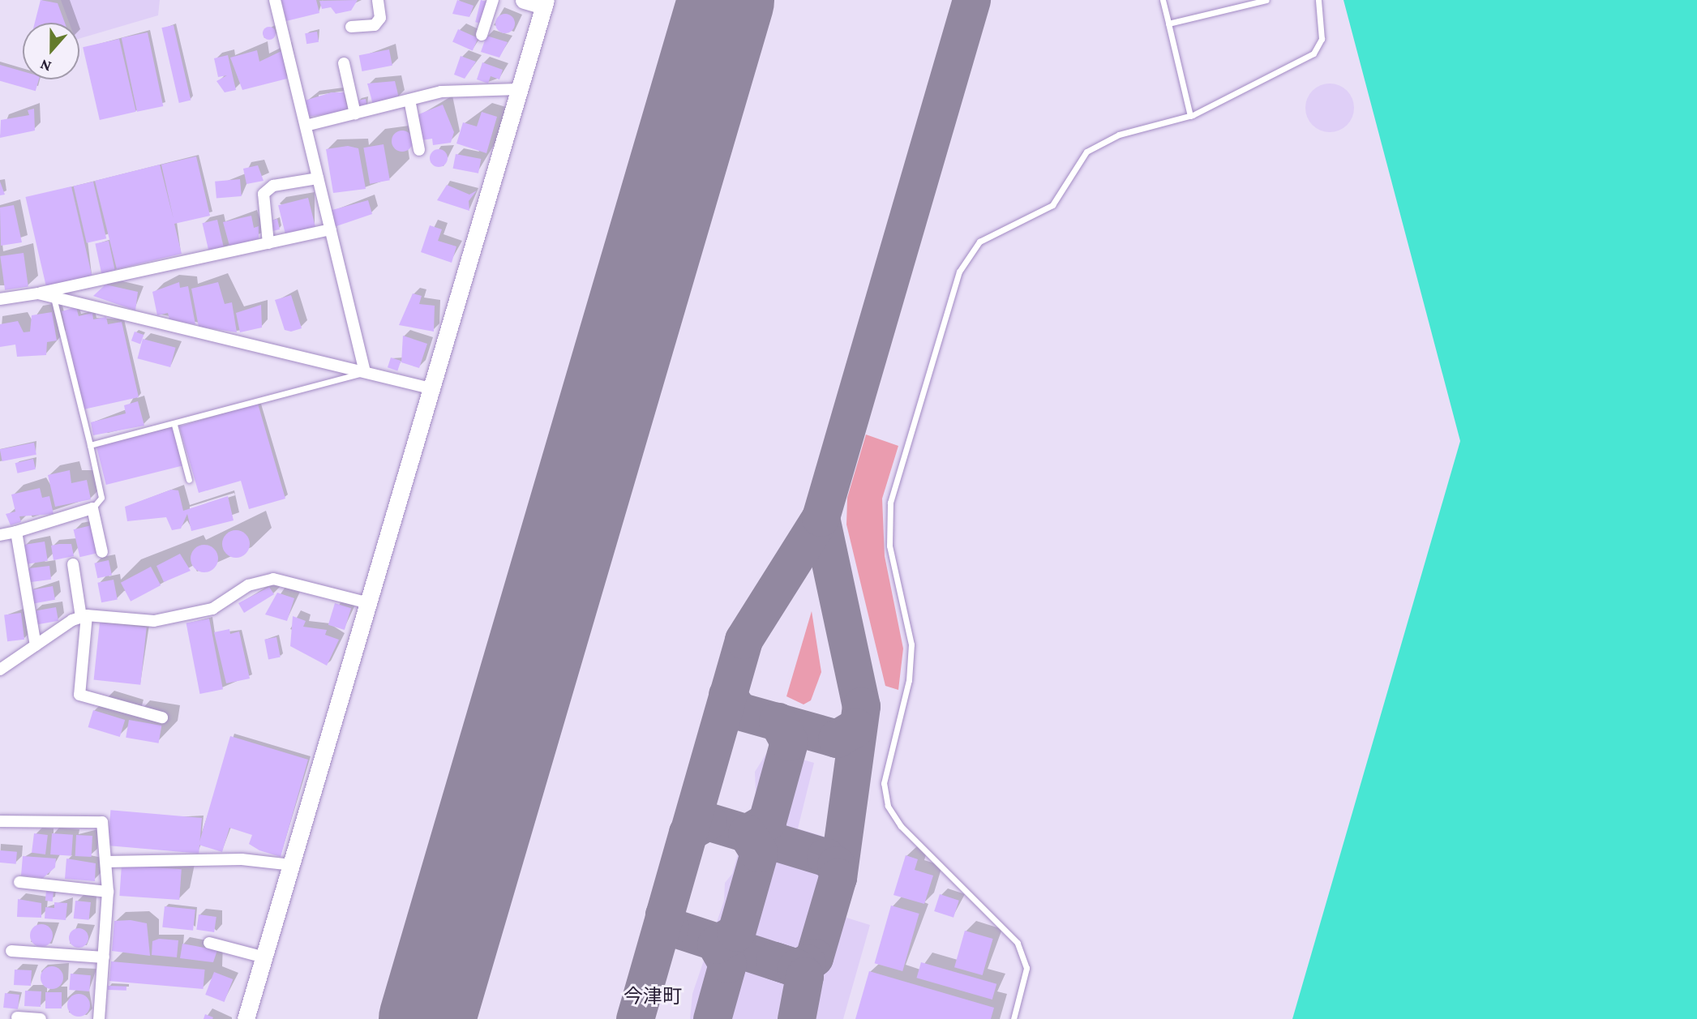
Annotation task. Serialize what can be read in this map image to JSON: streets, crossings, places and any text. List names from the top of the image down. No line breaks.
{"districts":["今津町"],"north":"bottom"}
